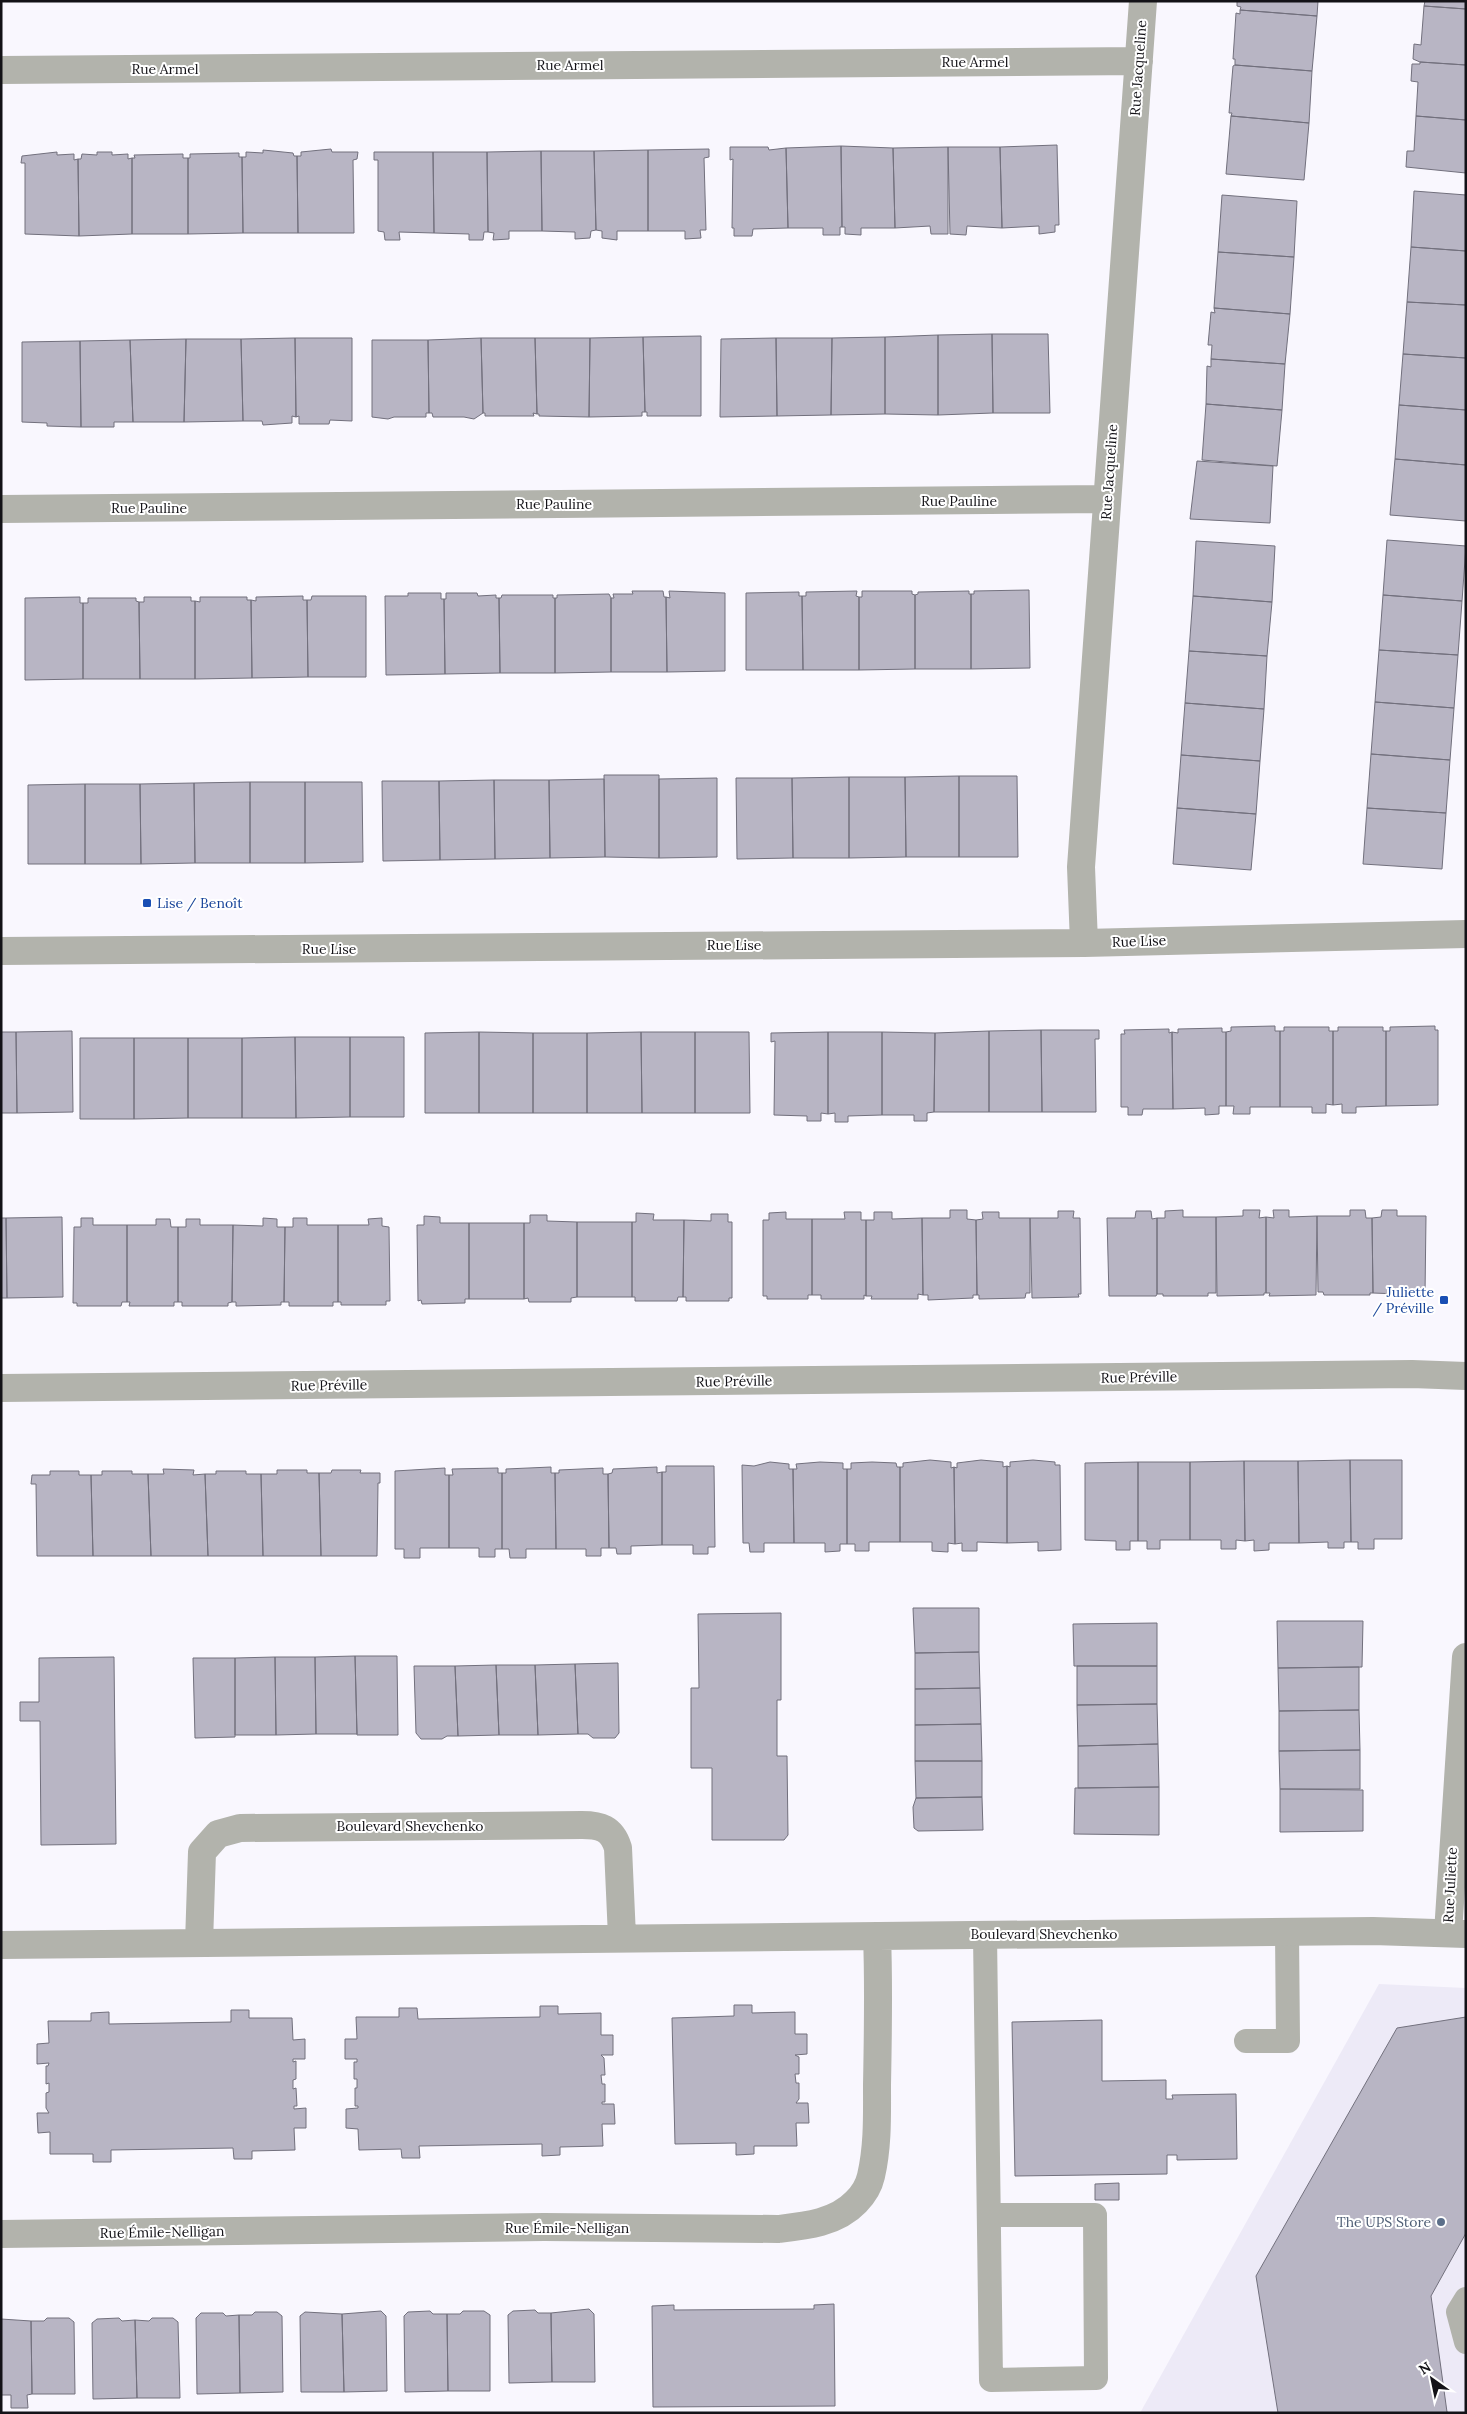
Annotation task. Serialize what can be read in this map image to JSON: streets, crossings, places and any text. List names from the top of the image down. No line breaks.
{"streets":{"street":["Rue Armel","Rue Jacqueline","Rue Pauline","Rue Lise","Rue Préville","Boulevard Shevchenko","Rue Juliette","Rue Émile-Nelligan"]},"crossings":[["Rue Armel","Rue Jacqueline"],["Rue Jacqueline","Rue Pauline"],["Rue Jacqueline","Rue Lise"],["Boulevard Shevchenko","Rue Juliette"],["Boulevard Shevchenko","Rue Émile-Nelligan"]],"places":{"transit":["Lise / Benoît","Juliette / Préville"],"other":["The UPS Store"]},"north":"top left"}
